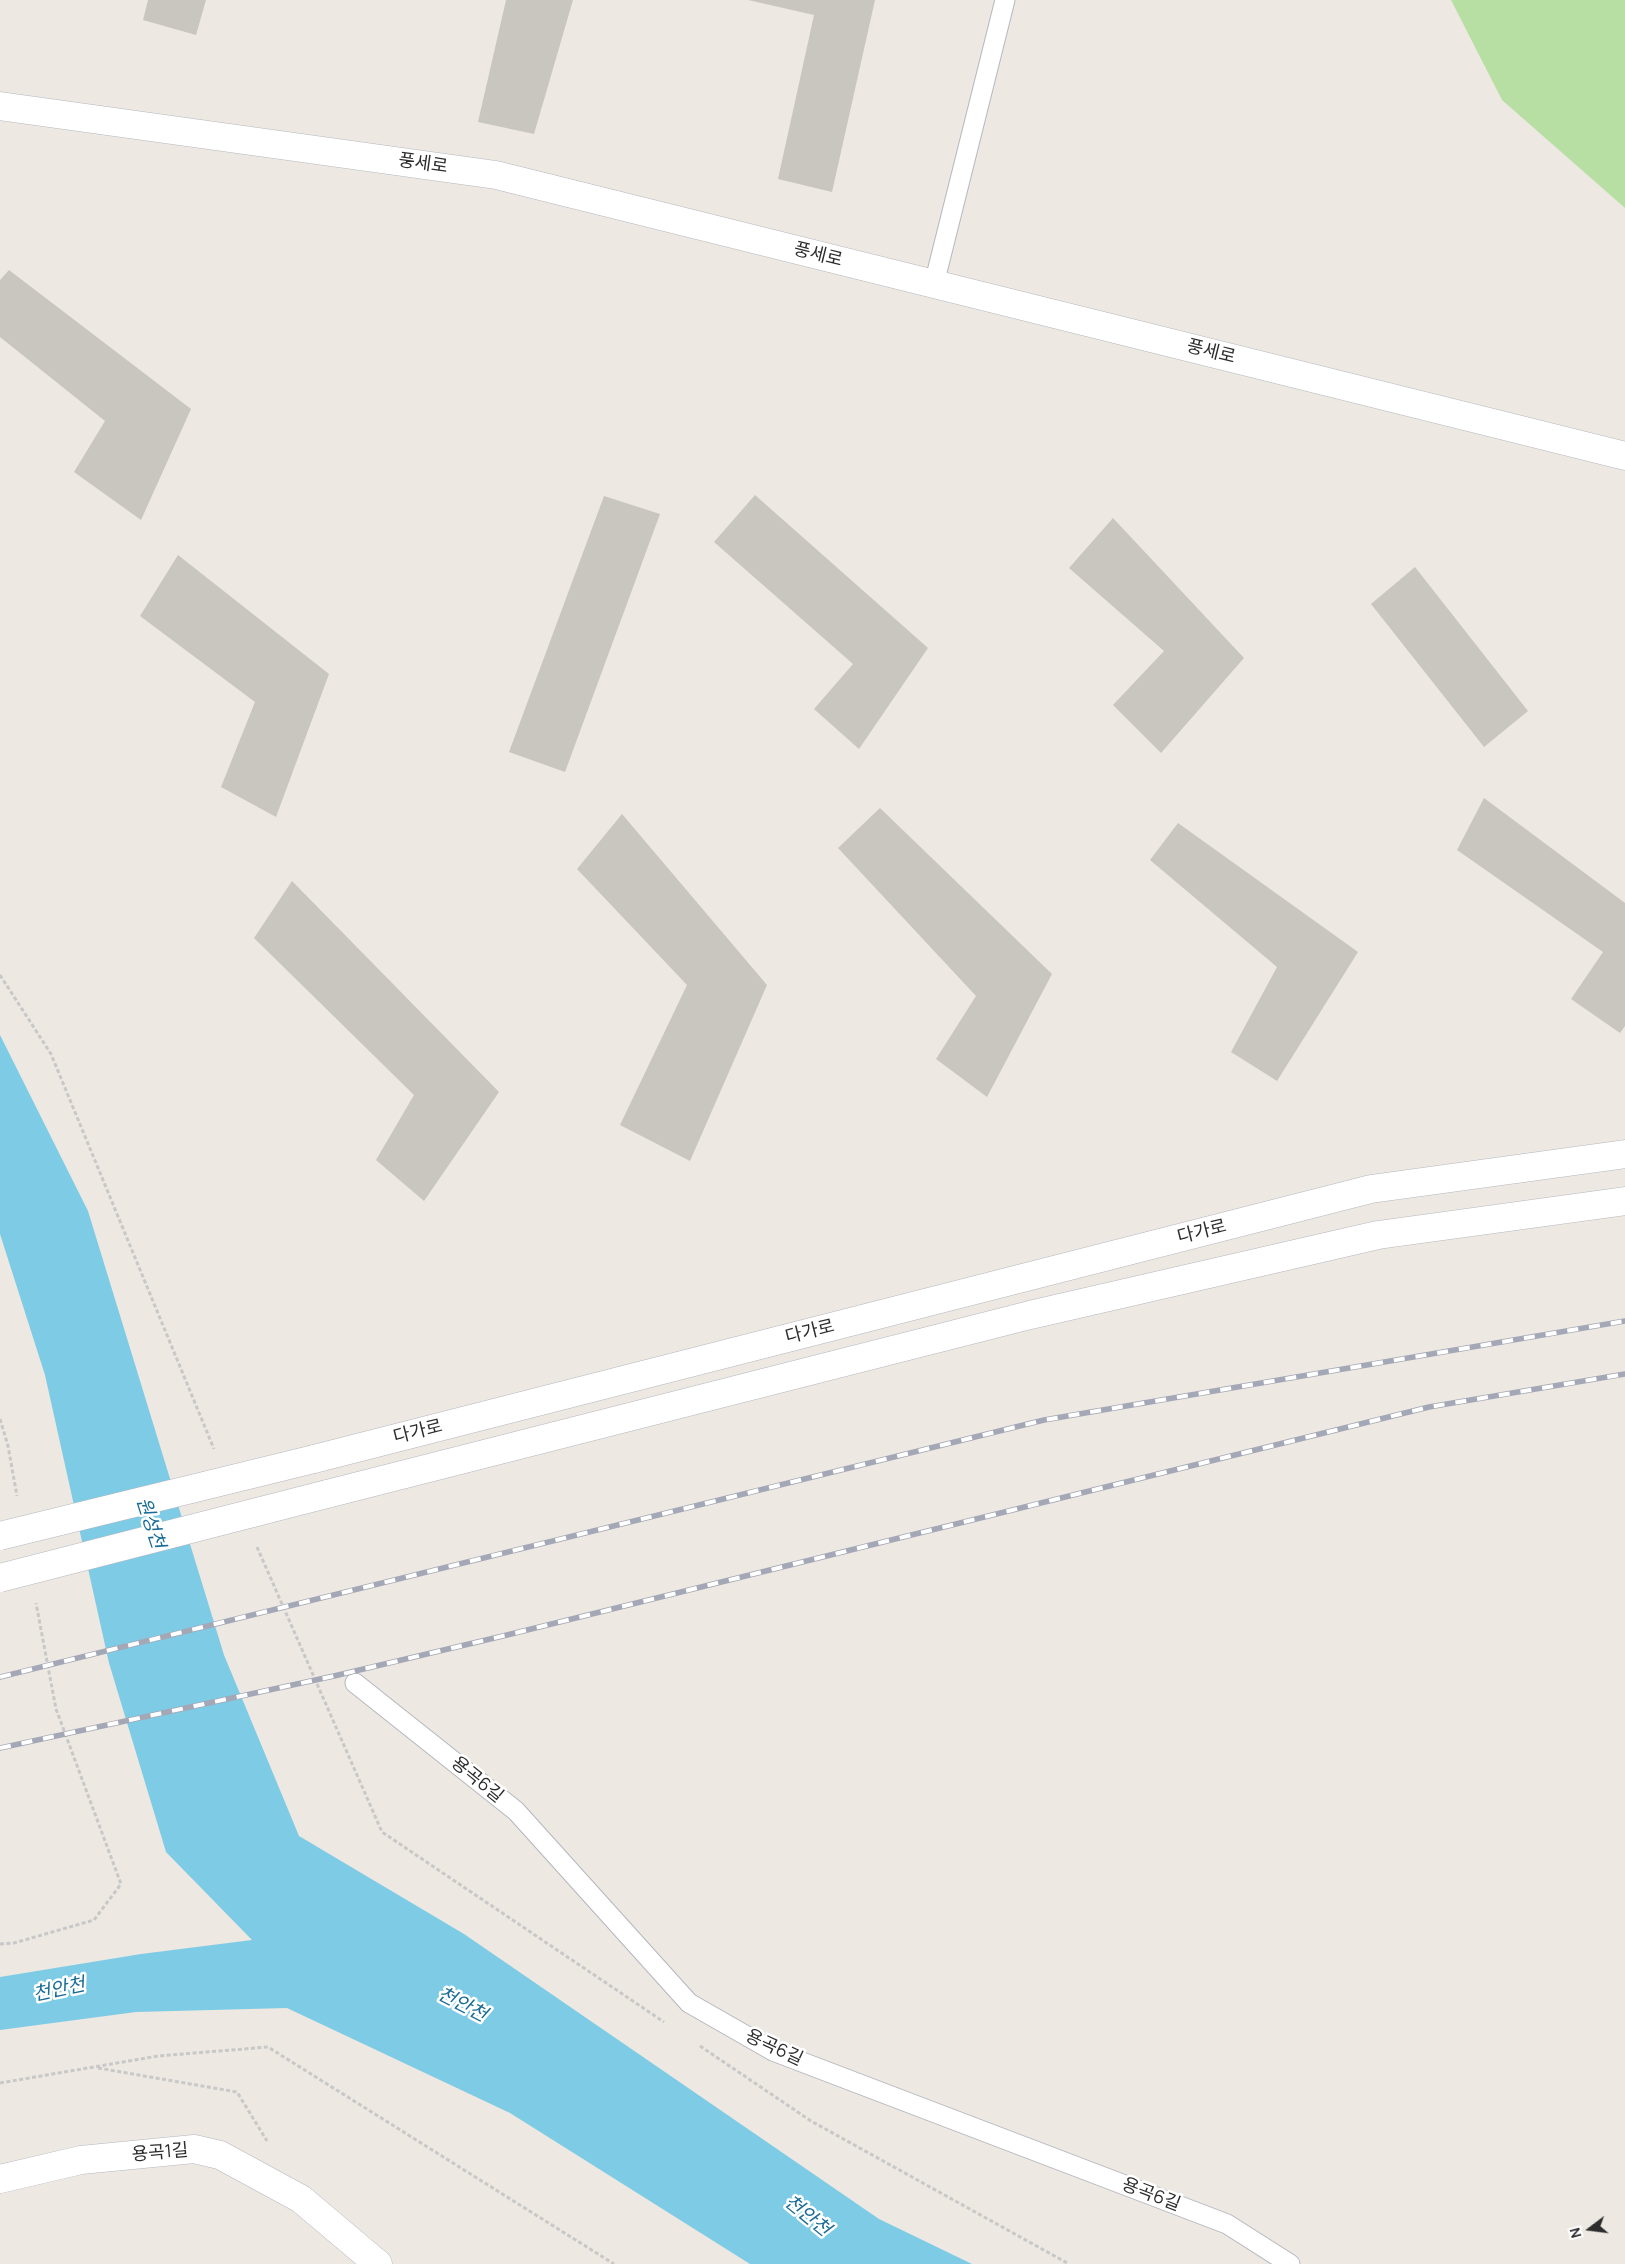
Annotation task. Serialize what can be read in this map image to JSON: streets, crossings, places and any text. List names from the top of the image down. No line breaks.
{"streets":{"street":["풍세로","다가로","용곡1길"],"lane":["용곡6길"]},"water":["원성천","천안천"],"north":"left"}
